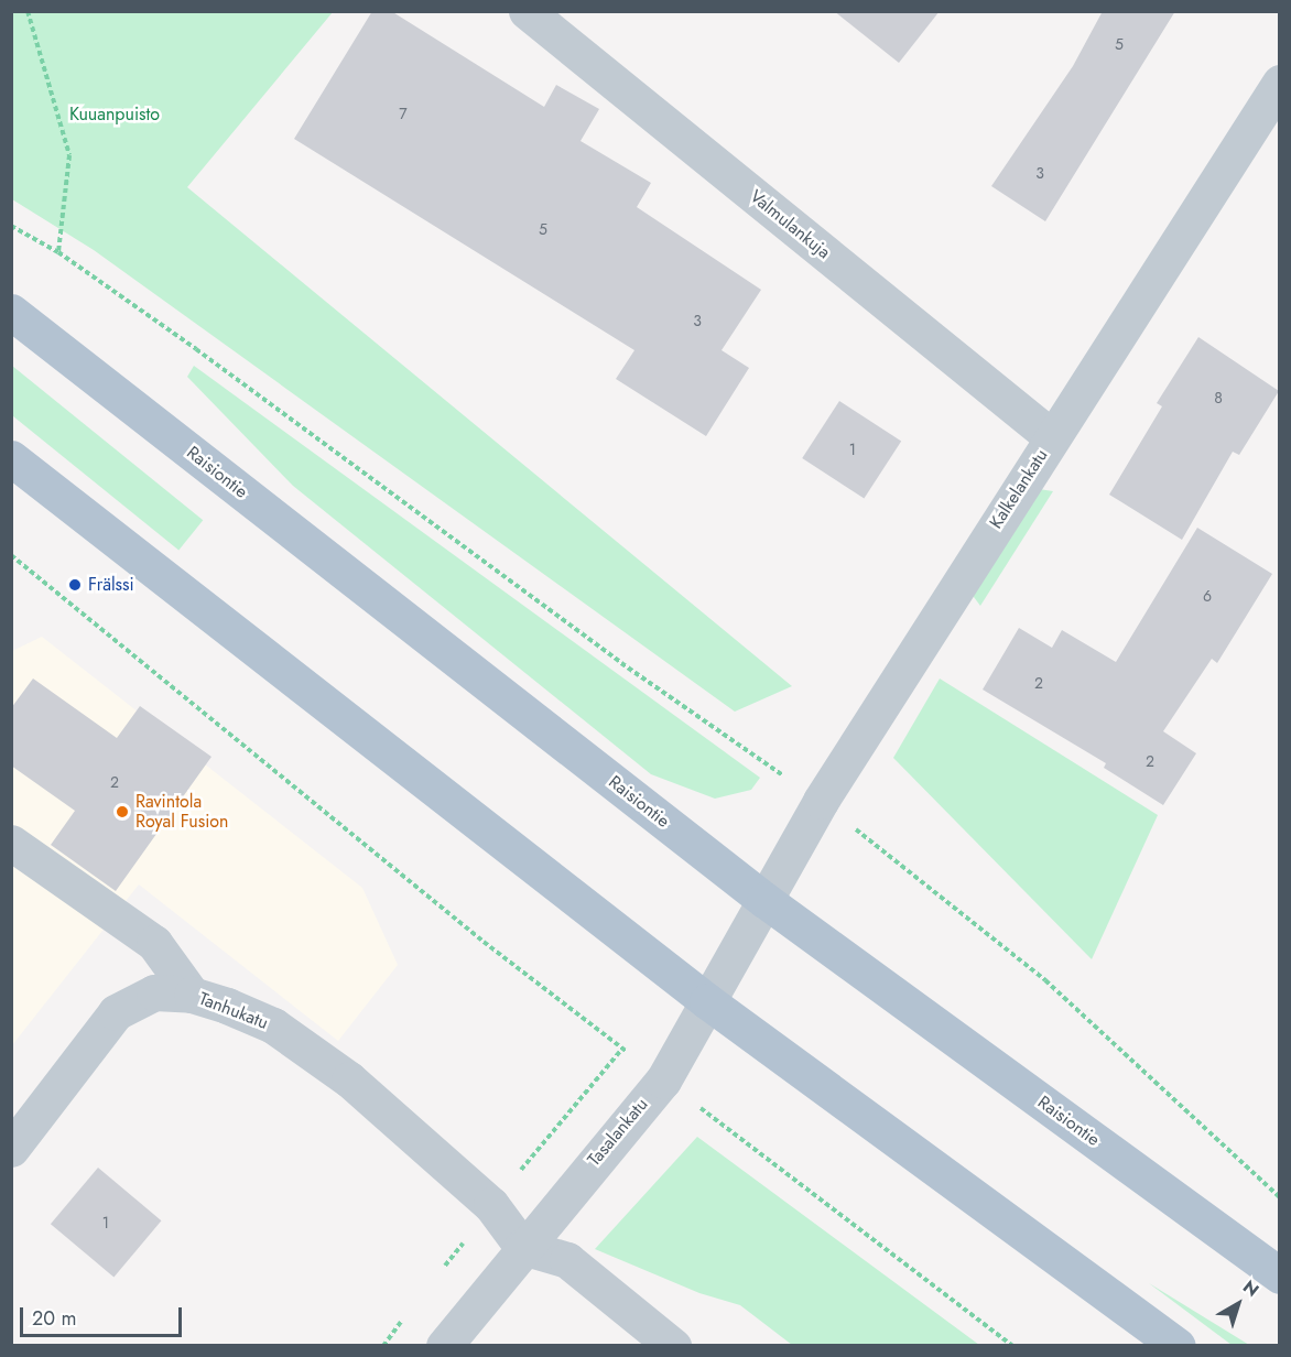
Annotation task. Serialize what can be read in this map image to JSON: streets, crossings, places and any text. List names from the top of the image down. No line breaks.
{"streets":{"main road":["Raisiontie"],"street":["Valmulankuja","Kalkelankatu","Tanhukatu","Tasalankatu"]},"crossings":[["Valmulankuja","Kalkelankatu"],["Raisiontie","Kalkelankatu"],["Raisiontie","Tasalankatu"],["Kalkelankatu","Tasalankatu"],["Tanhukatu","Tasalankatu"]],"parks":["Kuuanpuisto"],"places":["Frälssi","Ravintola Royal Fusion"],"house_numbers":["5","7","3","5","3","8","1","6","2","2","2","1"],"scale_bar":"20 m","north":"top right"}
